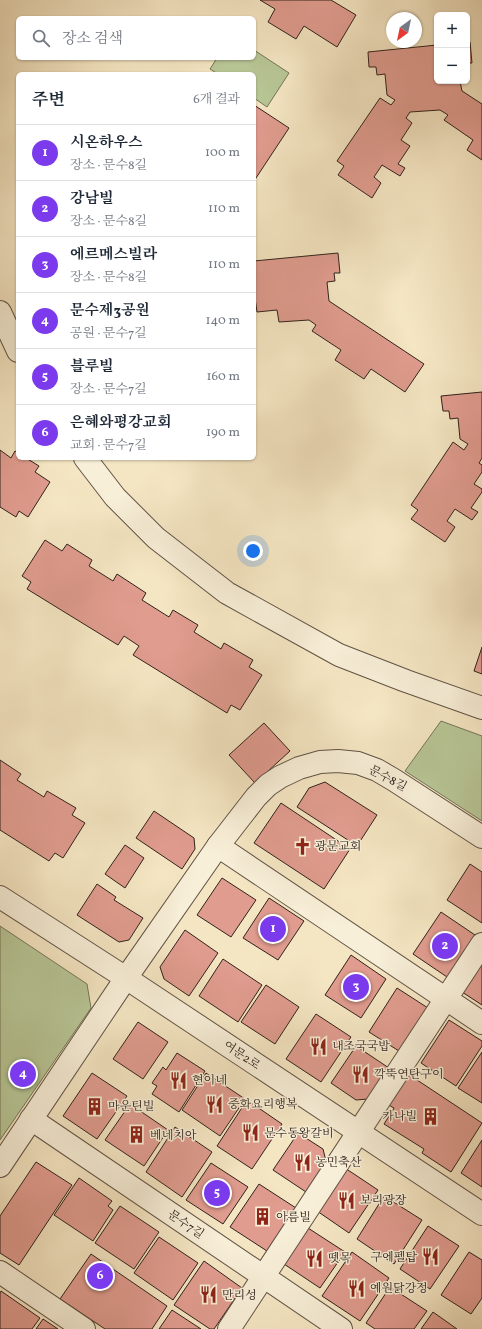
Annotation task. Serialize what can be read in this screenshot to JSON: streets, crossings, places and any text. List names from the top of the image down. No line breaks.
{"streets":{"street":["문수8길","여문2로","문수7길"]},"crossings":[["문수8길","여문2로"]],"places":{"church":["광문교회"],"restaurant":["내조국국밥","깍뚝연탄구이","현이네","중화요리행복","문수동왕갈비","농민축산","보리광장","구에펠탑","뗏목","예원닭강정","만리성"],"building":["마운틴빌","카나빌","베네치아","아름빌"]},"north":"bottom left","page":{"map_buttons":["+","−"],"search":"장소 검색","heading":["주변","6개 결과"],"list":[{"mark":"1","name":"시온하우스","note":"장소 · 문수8길","value":"100 m"},{"mark":"2","name":"강남빌","note":"장소 · 문수8길","value":"110 m"},{"mark":"3","name":"에르메스빌라","note":"장소 · 문수8길","value":"110 m"},{"mark":"4","name":"문수제3공원","note":"공원 · 문수7길","value":"140 m"},{"mark":"5","name":"블루빌","note":"장소 · 문수7길","value":"160 m"},{"mark":"6","name":"은혜와평강교회","note":"교회 · 문수7길","value":"190 m"}],"pins":["1","2","3","4","5","6"]}}
